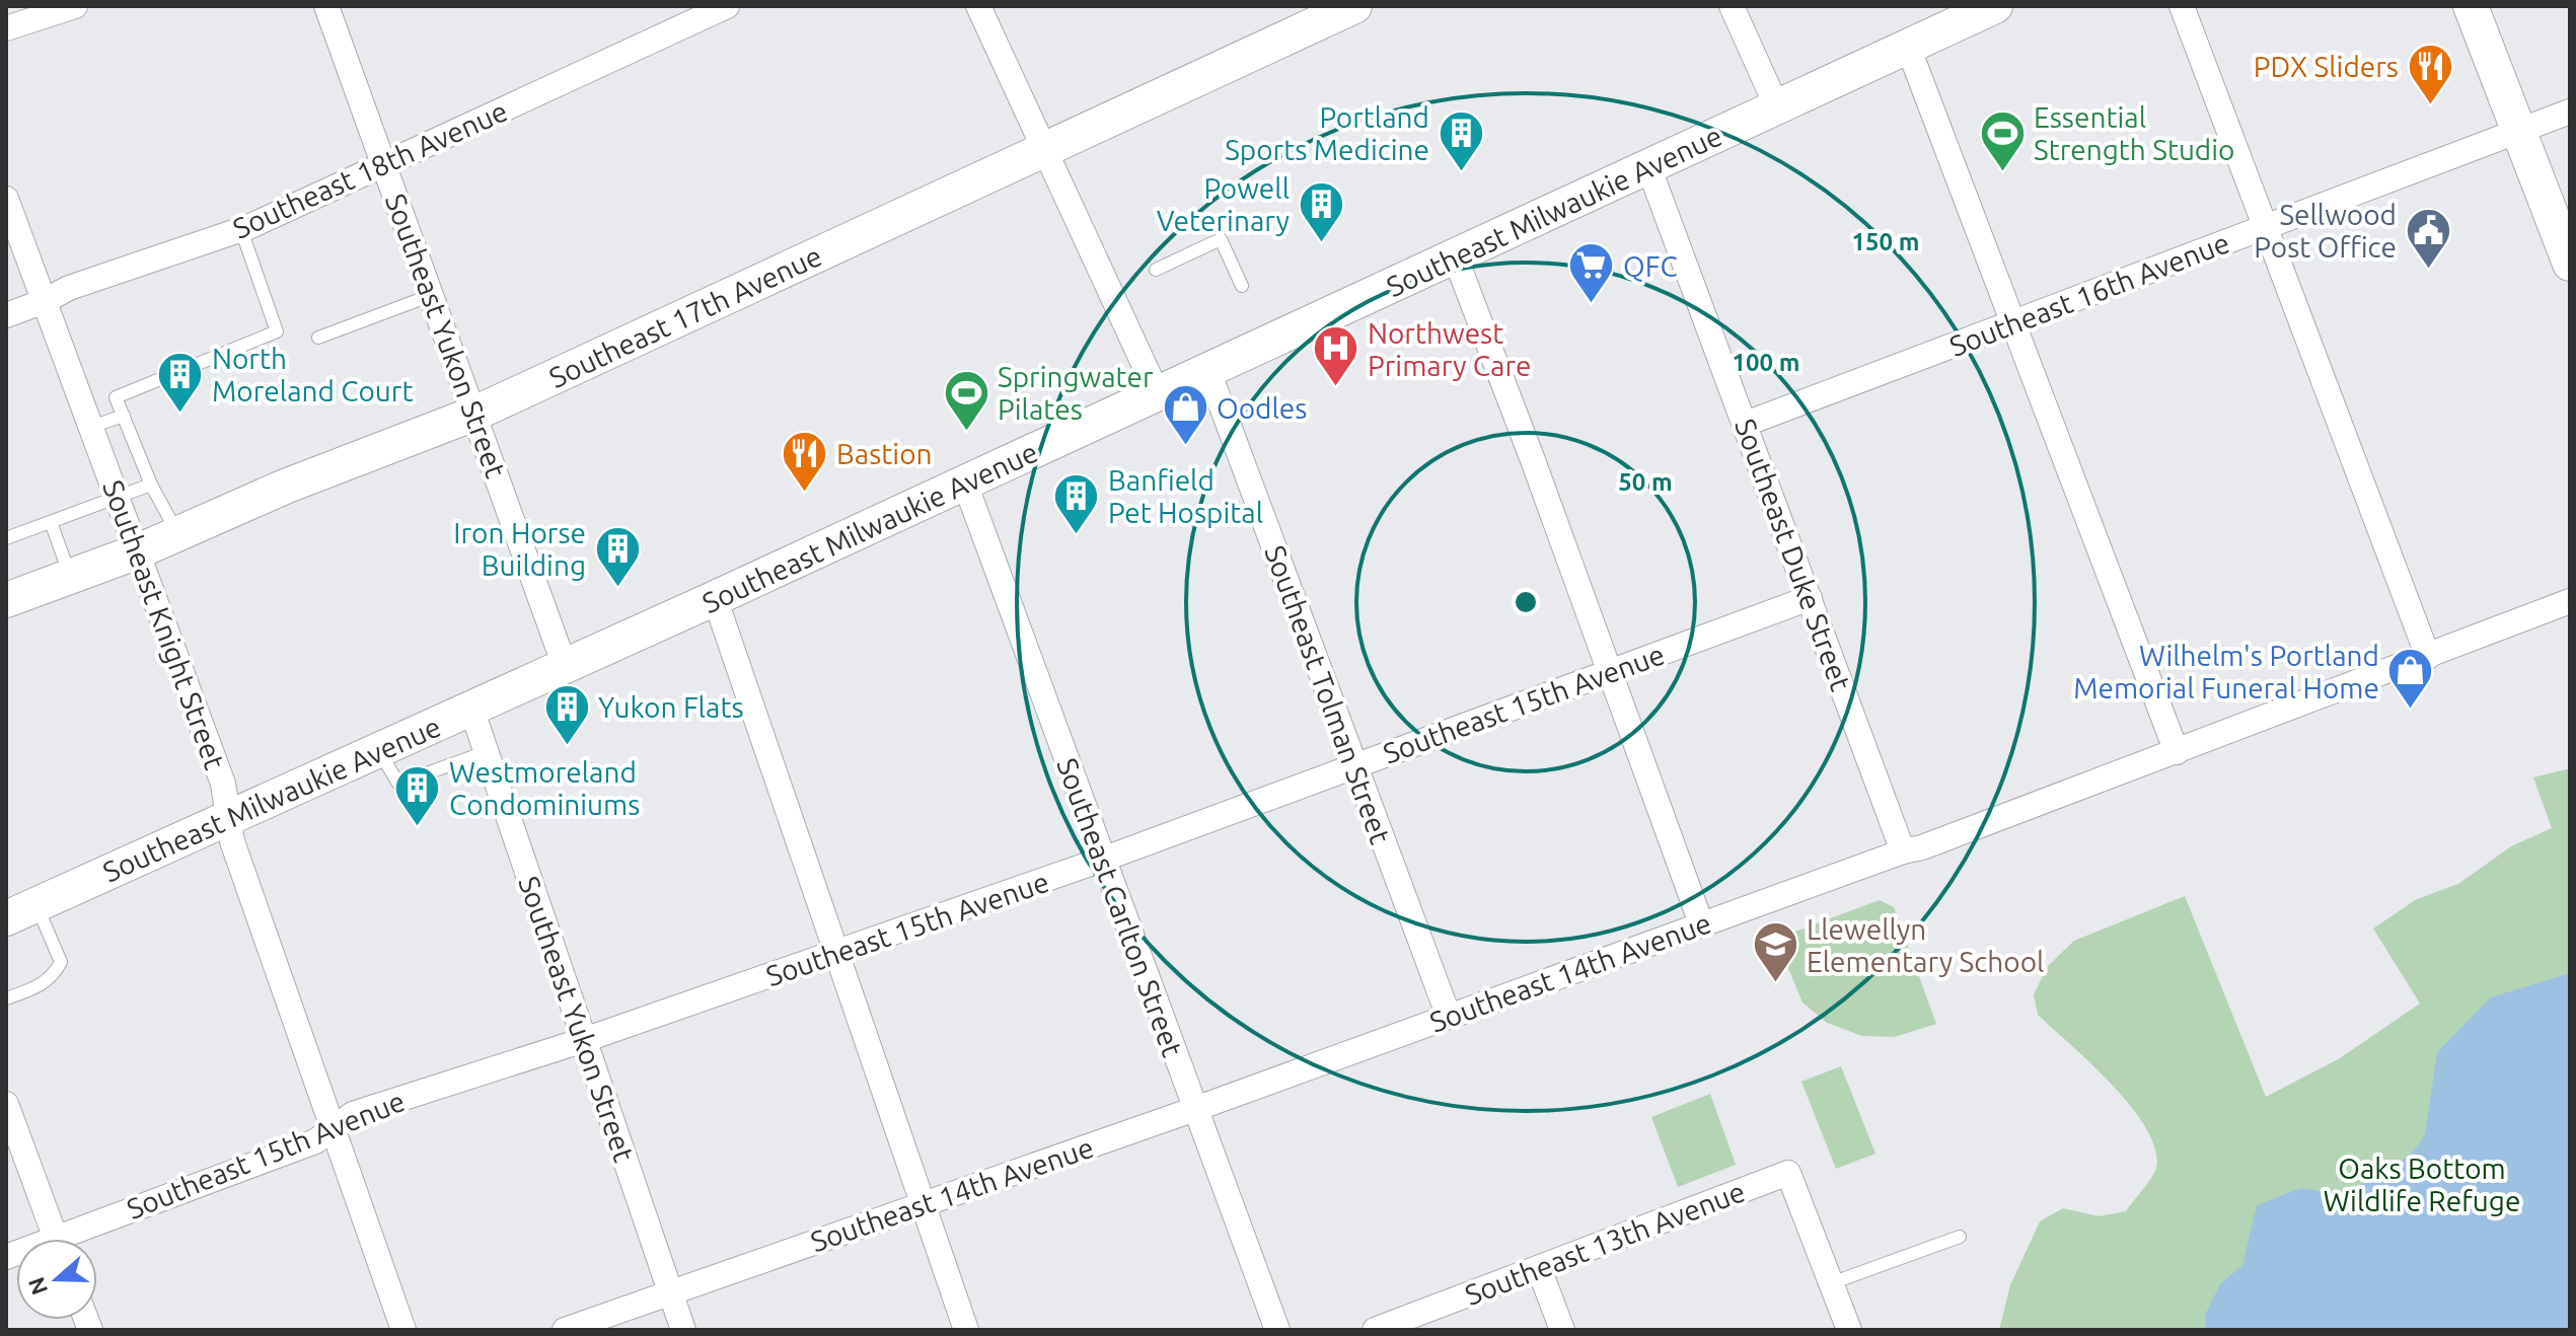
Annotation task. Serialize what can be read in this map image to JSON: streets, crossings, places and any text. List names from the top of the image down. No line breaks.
{"streets":{"main road":["Southeast Milwaukie Avenue","Southeast 17th Avenue"],"street":["Southeast 18th Avenue","Southeast 16th Avenue","Southeast Yukon Street","Southeast Duke Street","Southeast Knight Street","Southeast Tolman Street","Southeast 15th Avenue","Southeast Carlton Street","Southeast 14th Avenue","Southeast 13th Avenue"]},"crossings":[["Southeast 18th Avenue","Southeast Yukon Street"],["Southeast 18th Avenue","Southeast Knight Street"],["Southeast Milwaukie Avenue","Southeast Yukon Street"],["Southeast Milwaukie Avenue","Southeast Duke Street"],["Southeast Milwaukie Avenue","Southeast Knight Street"],["Southeast Milwaukie Avenue","Southeast Tolman Street"],["Southeast Milwaukie Avenue","Southeast Carlton Street"],["Southeast 16th Avenue","Southeast Duke Street"],["Southeast 17th Avenue","Southeast Yukon Street"],["Southeast 17th Avenue","Southeast Knight Street"],["Southeast Yukon Street","Southeast 15th Avenue"],["Southeast Yukon Street","Southeast 14th Avenue"],["Southeast Duke Street","Southeast 15th Avenue"],["Southeast Duke Street","Southeast 14th Avenue"],["Southeast Knight Street","Southeast 15th Avenue"],["Southeast Tolman Street","Southeast 15th Avenue"],["Southeast Tolman Street","Southeast 14th Avenue"],["Southeast 15th Avenue","Southeast Carlton Street"],["Southeast Carlton Street","Southeast 14th Avenue"]],"parks":["Oaks Bottom Wildlife Refuge"],"places":{"restaurant":["PDX Sliders","Bastion"],"building":["Portland Sports Medicine","Powell Veterinary","North Moreland Court","Banfield Pet Hospital","Iron Horse Building","Yukon Flats","Westmoreland Condominiums"],"sports":["Essential Strength Studio","Springwater Pilates"],"public building":["Sellwood Post Office"],"supermarket":["QFC"],"hospital":["Northwest Primary Care"],"shop":["Oodles","Wilhelm's Portland Memorial Funeral Home"],"school or university":["Llewellyn Elementary School"]},"north":"left","rings":["150 m","100 m","50 m"]}
